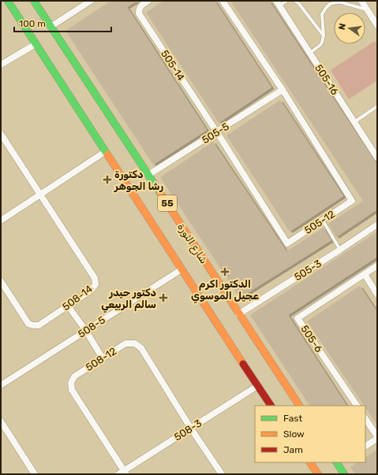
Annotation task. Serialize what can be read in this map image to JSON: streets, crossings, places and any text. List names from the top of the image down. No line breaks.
{"streets":{"main road":["55","شارع الثورة"],"street":["505-14","505-16","505-5","505-12","505-3","508-14","508-5","505-6","508-12","508-3"]},"crossings":[["505-14","505-5"],["505-14","505-12"],["505-5","505-12"],["505-5","شارع الثورة"],["55","508-5"],["55","508-3"],["شارع الثورة","505-3"],["508-12","508-3"]],"places":{"health":["دكتورة رشا الجوهر","الدكتور اكرم عجيل الموسوي","دكتور حيدر سالم الربيعي"]},"legend":["Fast","Slow","Jam"],"scale_bar":"100 m","north":"left"}
